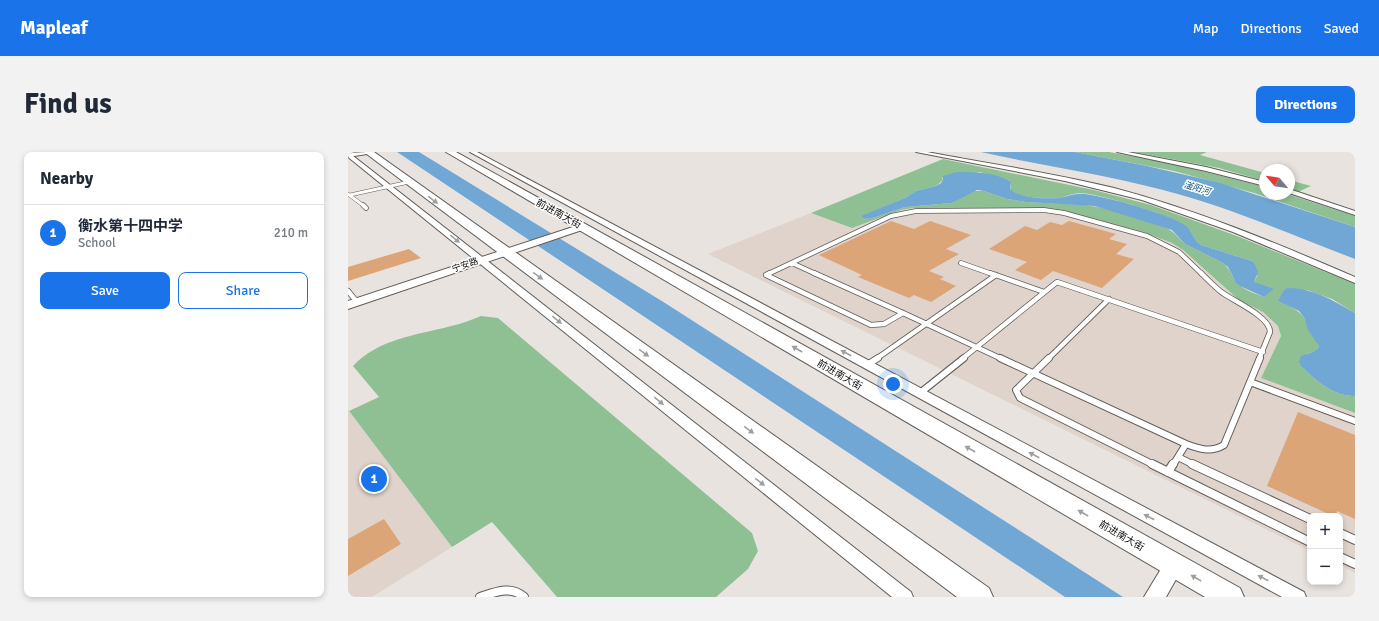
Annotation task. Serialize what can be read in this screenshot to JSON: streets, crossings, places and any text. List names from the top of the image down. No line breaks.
{"streets":{"main road":["前进南大街"],"street":["宁安路"]},"crossings":[["前进南大街","宁安路"]],"water":["滏阳河"],"north":"top left","page":{"header":"Mapleaf","nav":["Map","Directions","Saved"],"buttons":["Directions",["Save","Share"]],"title":"Find us","heading":"Nearby","list":[{"mark":"1","name":"衡水第十四中学","note":"School","value":"210 m"}],"pins":"1","map_buttons":["+","−"]}}
